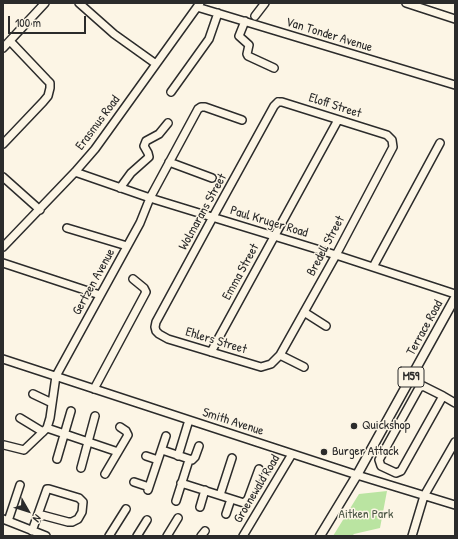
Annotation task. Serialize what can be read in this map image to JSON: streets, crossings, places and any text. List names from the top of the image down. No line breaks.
{"streets":{"main road":["Terrace Road","M59"],"street":["Van Tonder Avenue","Eloff Street","Erasmus Road","Wolmarans Street","Paul Kruger Road","Bredell Street","Emma Street","Gertzen Avenue","Ehlers Street","Smith Avenue","Groenewald Road"]},"crossings":[["Van Tonder Avenue","Erasmus Road"],["Eloff Street","Wolmarans Street"],["Eloff Street","Bredell Street"],["Eloff Street","Emma Street"],["Erasmus Road","Paul Kruger Road"],["Wolmarans Street","Paul Kruger Road"],["Wolmarans Street","Ehlers Street"],["Paul Kruger Road","Bredell Street"],["Paul Kruger Road","Emma Street"],["Paul Kruger Road","Gertzen Avenue"],["Bredell Street","Ehlers Street"],["Emma Street","Ehlers Street"],["Gertzen Avenue","Smith Avenue"],["Terrace Road","Smith Avenue"],["Smith Avenue","Groenewald Road"]],"parks":["Aitken Park"],"places":["Quickshop","Burger Attack"],"scale_bar":"100 m","north":"bottom right"}
